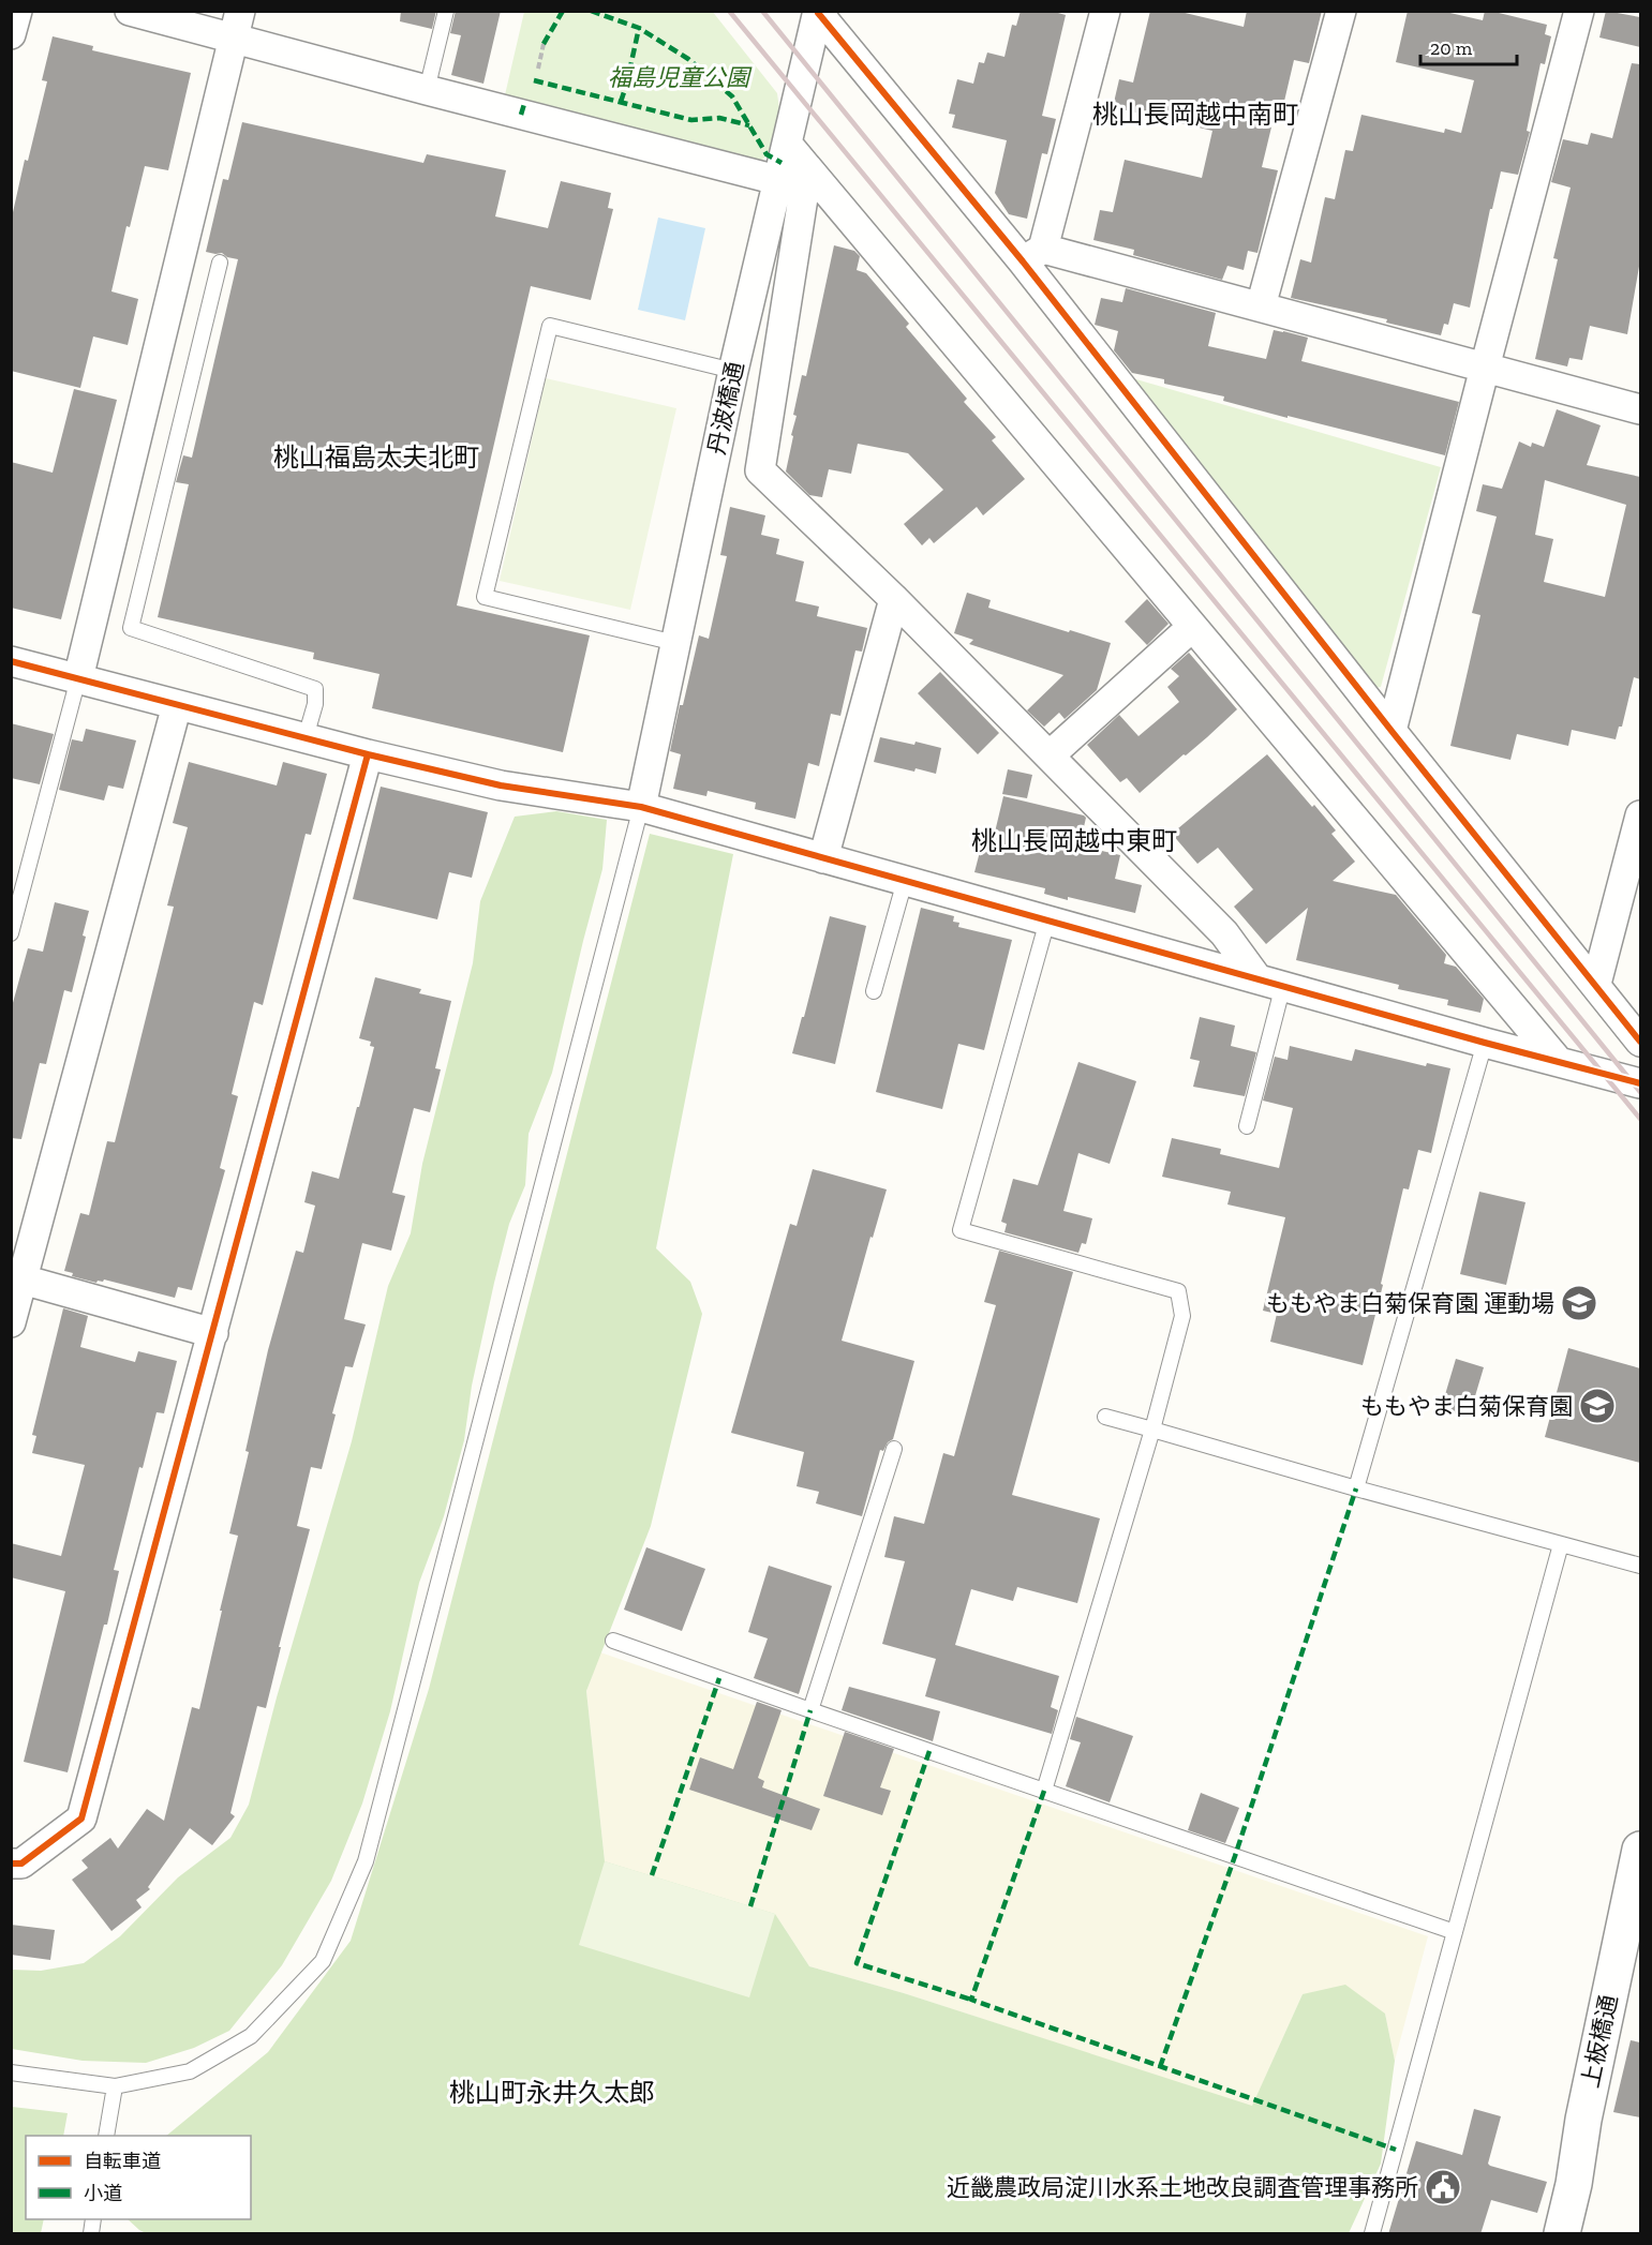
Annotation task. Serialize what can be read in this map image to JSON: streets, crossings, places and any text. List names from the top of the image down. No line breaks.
{"streets":{"street":["丹波橋通","上板橋通"]},"districts":["桃山長岡越中南町","桃山福島太夫北町","桃山長岡越中東町","桃山町永井久太郎"],"parks":["福島児童公園"],"places":{"school or university":["ももやま白菊保育園 運動場","ももやま白菊保育園"],"public building":["近畿農政局淀川水系土地改良調査管理事務所"]},"legend":["自転車道","小道"],"scale_bar":"20 m"}
